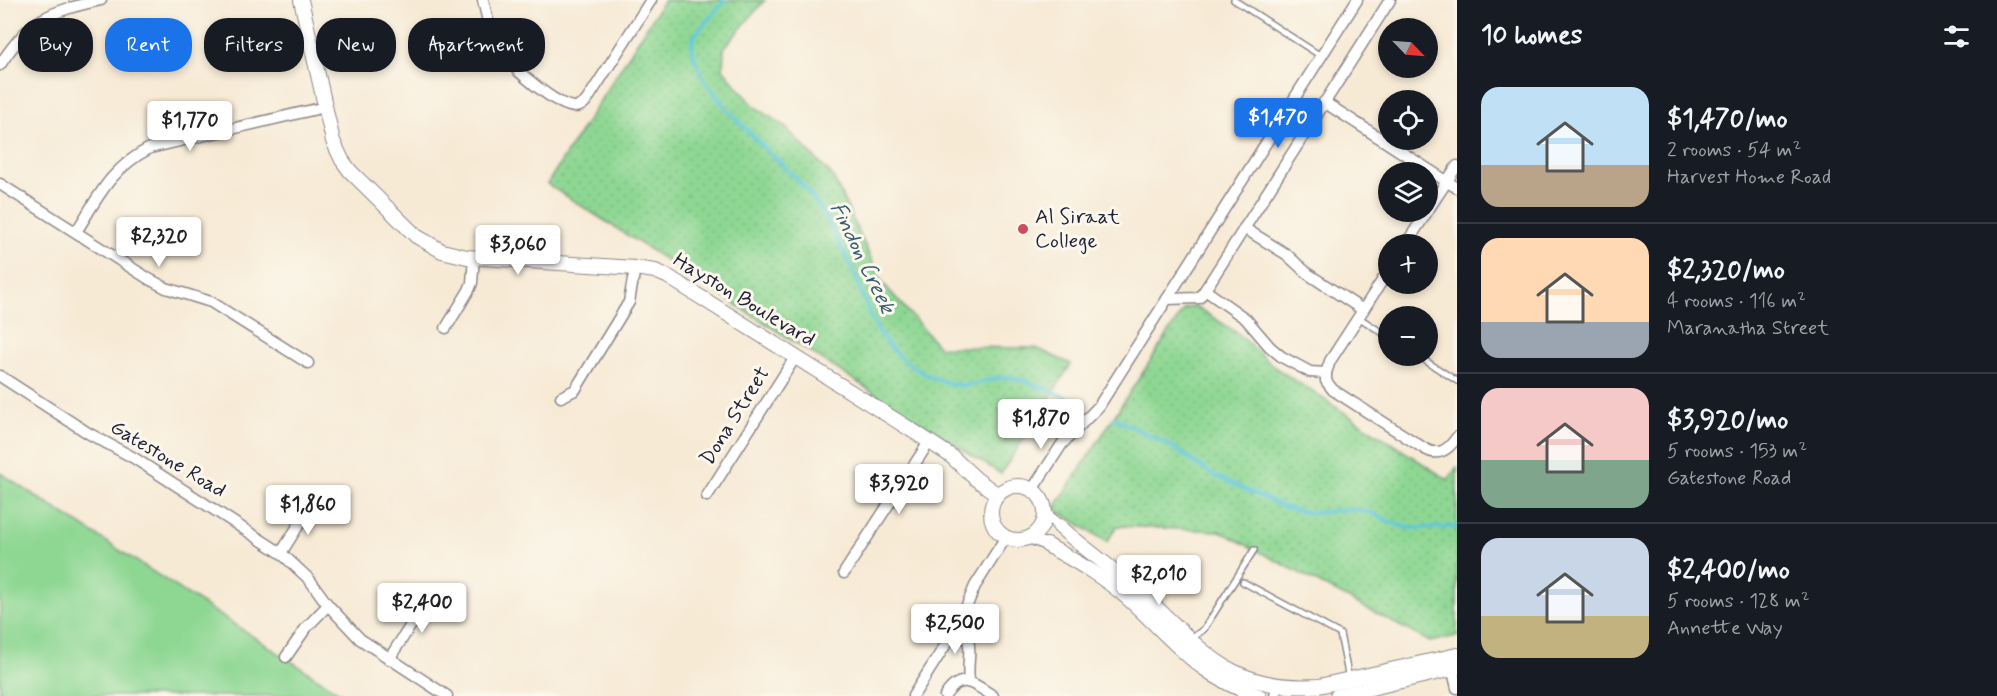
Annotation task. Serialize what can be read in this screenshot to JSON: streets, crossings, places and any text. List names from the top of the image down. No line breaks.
{"streets":{"street":["Hayston Boulevard","Dona Street","Gatestone Road"]},"crossings":[["Hayston Boulevard","Dona Street"]],"water":["Findon Creek"],"places":["Al Siraat College"],"north":"bottom right","page":{"heading":"10 homes","map_buttons":["+","−"],"chip":["Buy","Rent","Filters","New","Apartment"],"list":[{"name":"$1,470/mo","note":"2 rooms · 54 m² · Harvest Home Road"},{"name":"$2,320/mo","note":"4 rooms · 116 m² · Maranatha Street"},{"name":"$3,920/mo","note":"5 rooms · 153 m² · Gatestone Road"},{"name":"$2,400/mo","note":"5 rooms · 128 m² · Annette Way"}],"price":["$1,470","$1,770","$2,320","$3,060","$1,870","$3,920","$1,860","$2,010","$2,400","$2,500"]}}
